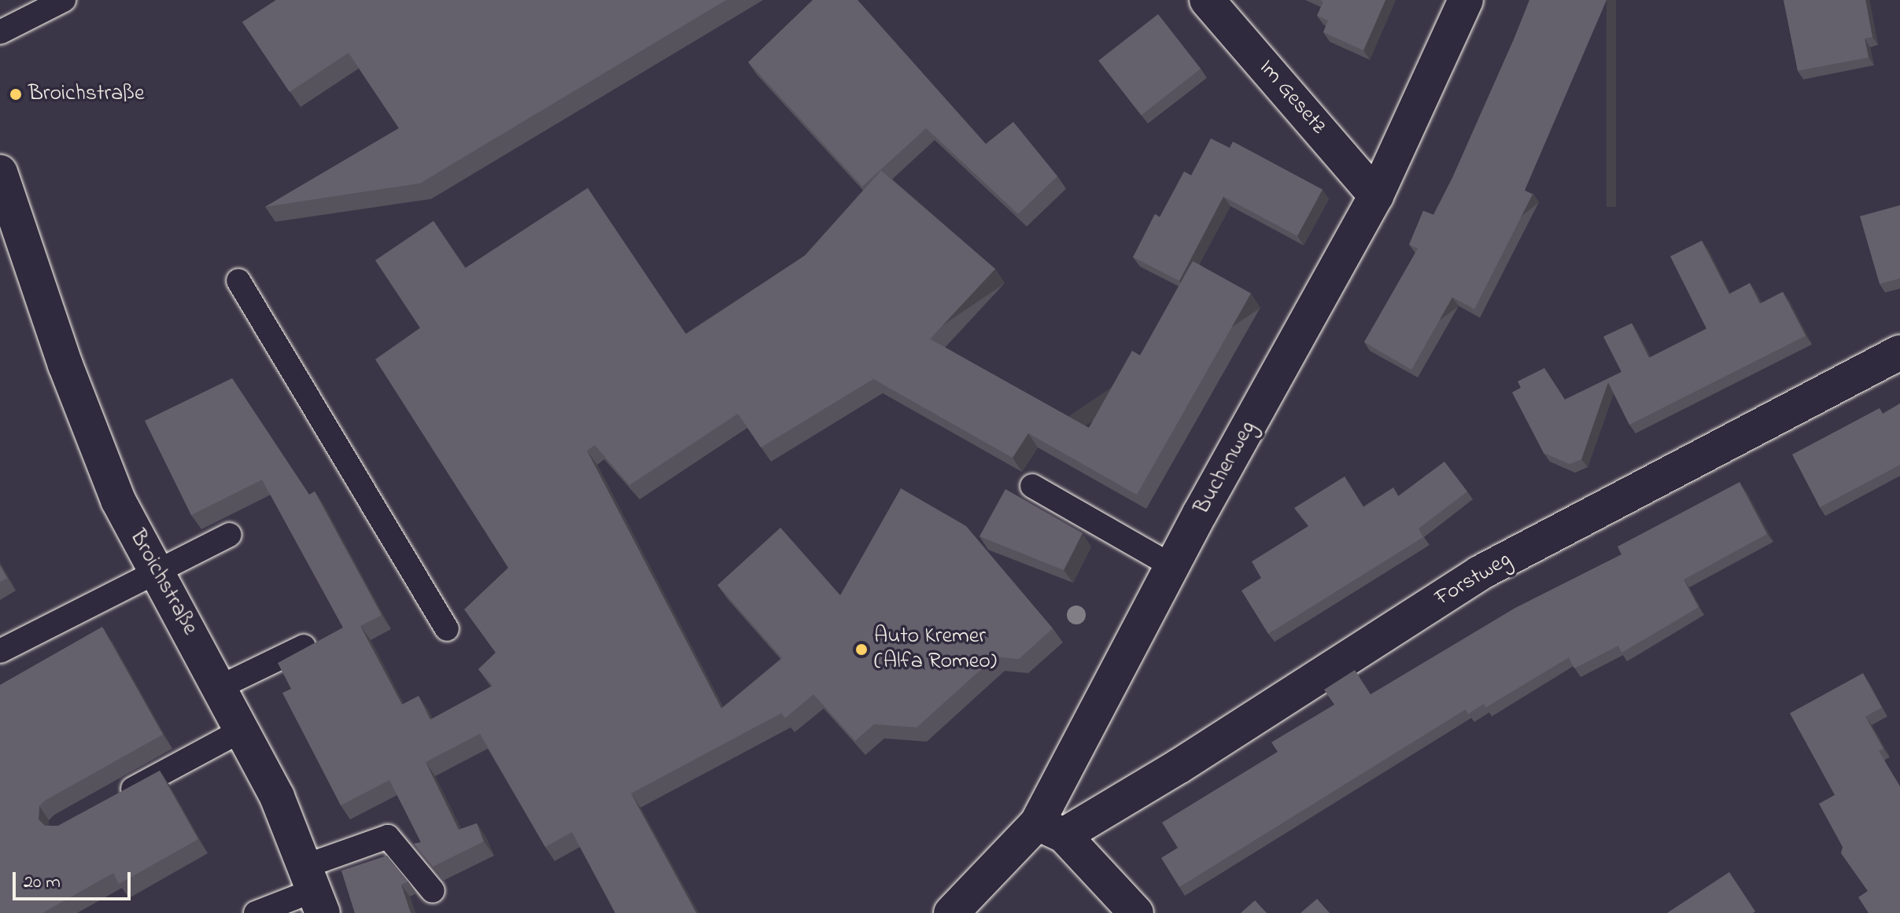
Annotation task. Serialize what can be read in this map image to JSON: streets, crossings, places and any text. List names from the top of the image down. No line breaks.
{"streets":{"street":["Im Gesetz","Buchenweg","Forstweg","Broichstraße"]},"crossings":[["Im Gesetz","Buchenweg"],["Buchenweg","Forstweg"]],"places":["Broichstraße","Auto Kremer (Alfa Romeo)"],"scale_bar":"20 m"}
